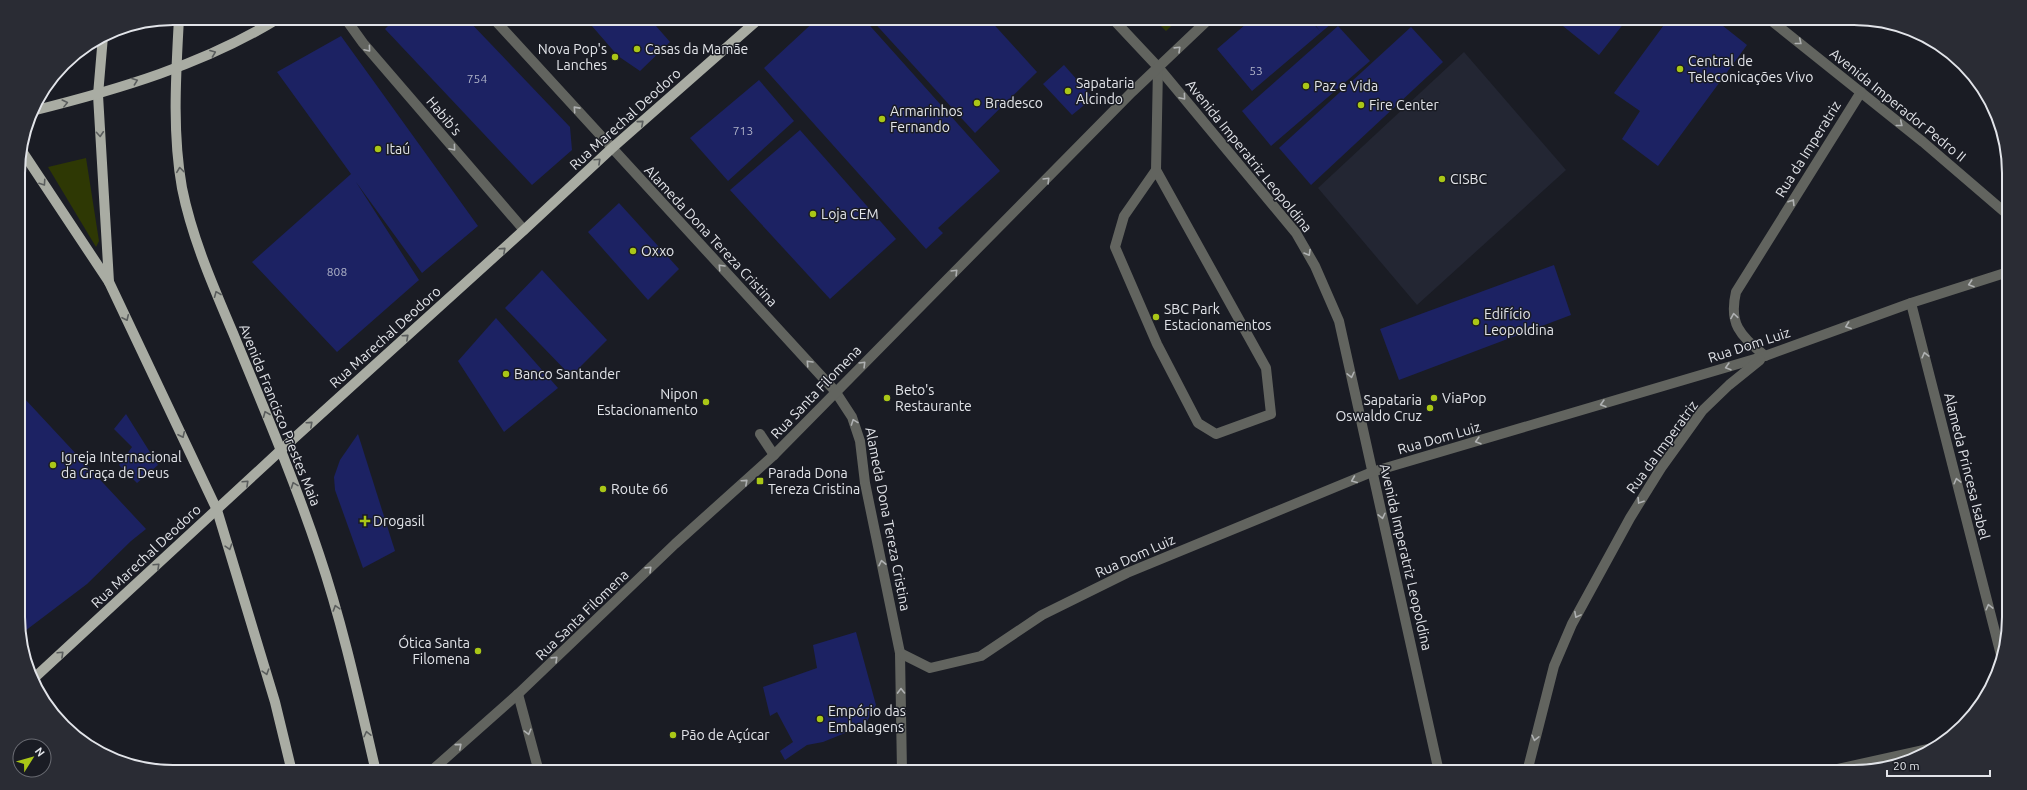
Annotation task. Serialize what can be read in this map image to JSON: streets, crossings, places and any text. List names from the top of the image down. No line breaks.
{"streets":{"main road":["Rua Marechal Deodoro","Avenida Francisco Prestes Maia"],"street":["Avenida Imperador Pedro II","Habib's","Rua da Imperatriz","Avenida Imperatriz Leopoldina","Alameda Dona Tereza Cristina","Rua Dom Luiz","Rua Santa Filomena","Alameda Princesa Isabel"]},"crossings":[["Avenida Imperador Pedro II","Rua da Imperatriz"],["Habib's","Rua Marechal Deodoro"],["Rua Marechal Deodoro","Alameda Dona Tereza Cristina"],["Rua Marechal Deodoro","Avenida Francisco Prestes Maia"],["Rua da Imperatriz","Rua Dom Luiz"],["Avenida Imperatriz Leopoldina","Rua Dom Luiz"],["Avenida Imperatriz Leopoldina","Rua Santa Filomena"],["Alameda Dona Tereza Cristina","Rua Dom Luiz"],["Alameda Dona Tereza Cristina","Rua Santa Filomena"],["Rua Dom Luiz","Alameda Princesa Isabel"]],"one_way":["Avenida Imperador Pedro II","Habib's","Rua Marechal Deodoro","Avenida Imperatriz Leopoldina","Alameda Dona Tereza Cristina","Rua Dom Luiz","Rua Santa Filomena","Alameda Princesa Isabel"],"places":{"other":["Casas da Mamãe","Nova Pop's Lanches","Central de Teleconicações Vivo","Paz e Vida","Sapataria Alcindo","Bradesco","Fire Center","Armarinhos Fernando","Itaú","CISBC","Loja CEM","Oxxo","SBC Park Estacionamentos","Edifício Leopoldina","Banco Santander","Beto's Restaurante","ViaPop","Nipon Estacionamento","Sapataria Oswaldo Cruz","Igreja Internacional da Graça de Deus","Route 66","Ótica Santa Filomena","Empório das Embalagens","Pão de Açúcar"],"transit":["Parada Dona Tereza Cristina"],"health":["Drogasil"]},"house_numbers":["53","754","713","808"],"scale_bar":"20 m","north":"top right"}
